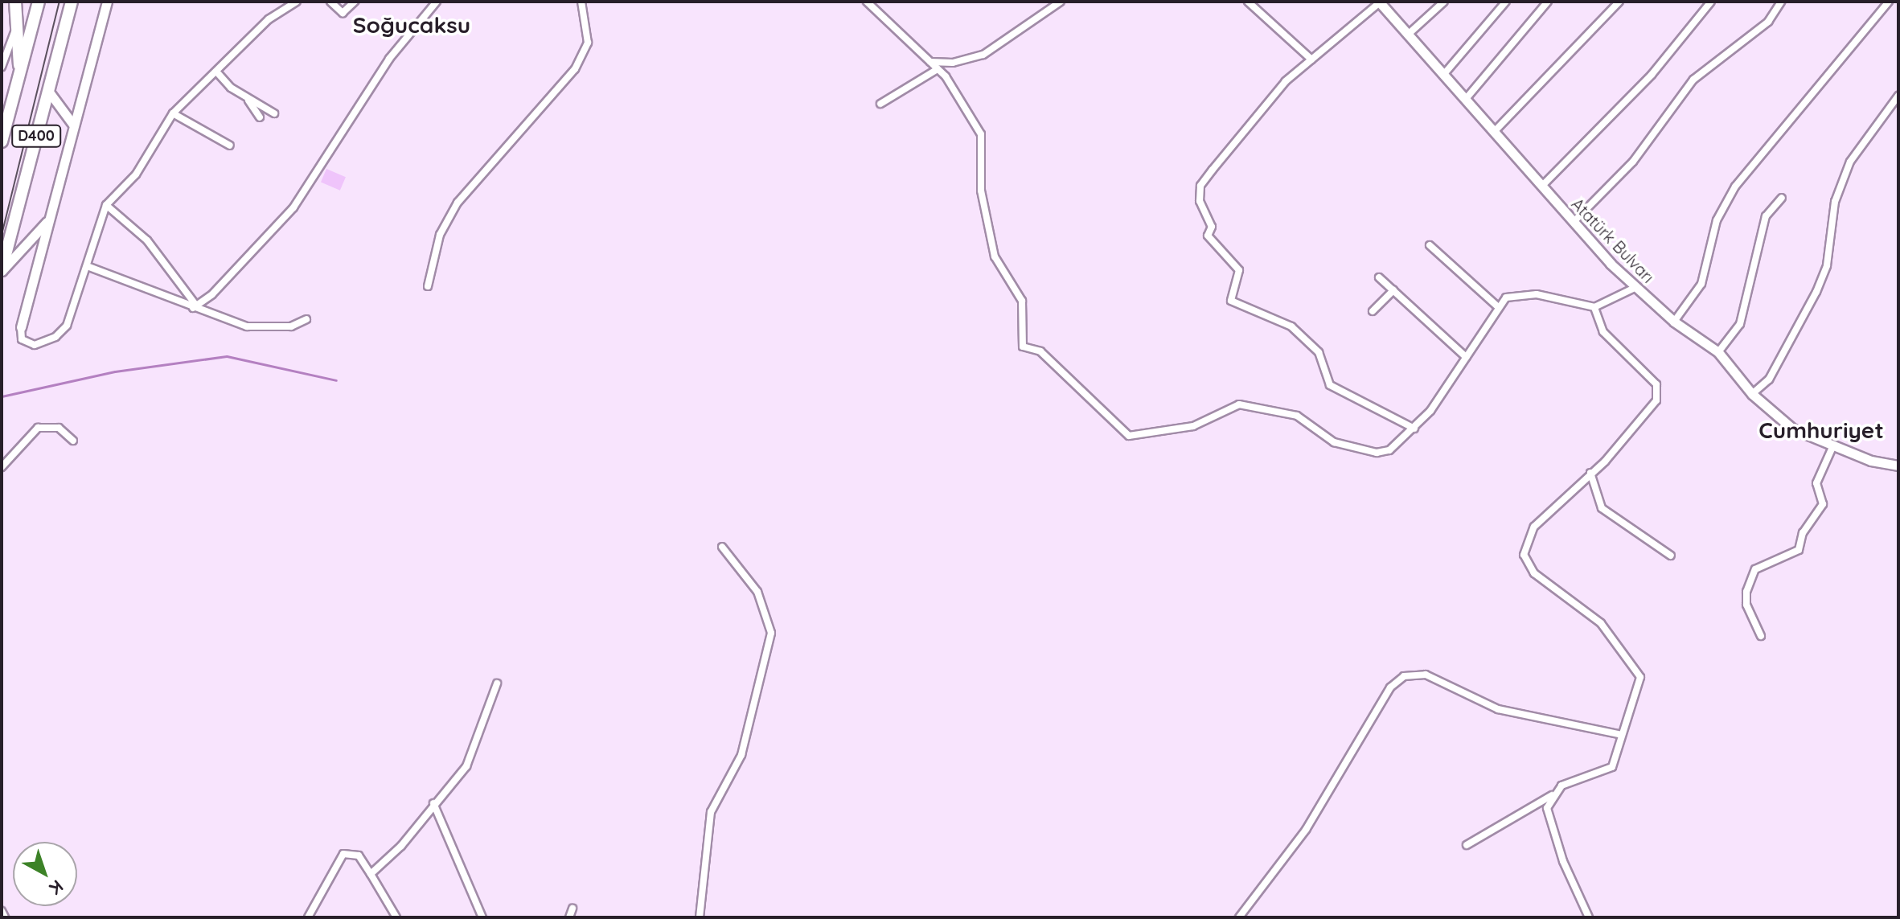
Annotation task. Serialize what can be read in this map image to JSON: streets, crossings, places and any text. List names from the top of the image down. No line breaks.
{"streets":{"highway":["D400"],"street":["Atatürk Bulvarı"]},"districts":["Soğucaksu","Cumhuriyet"],"north":"bottom right"}
